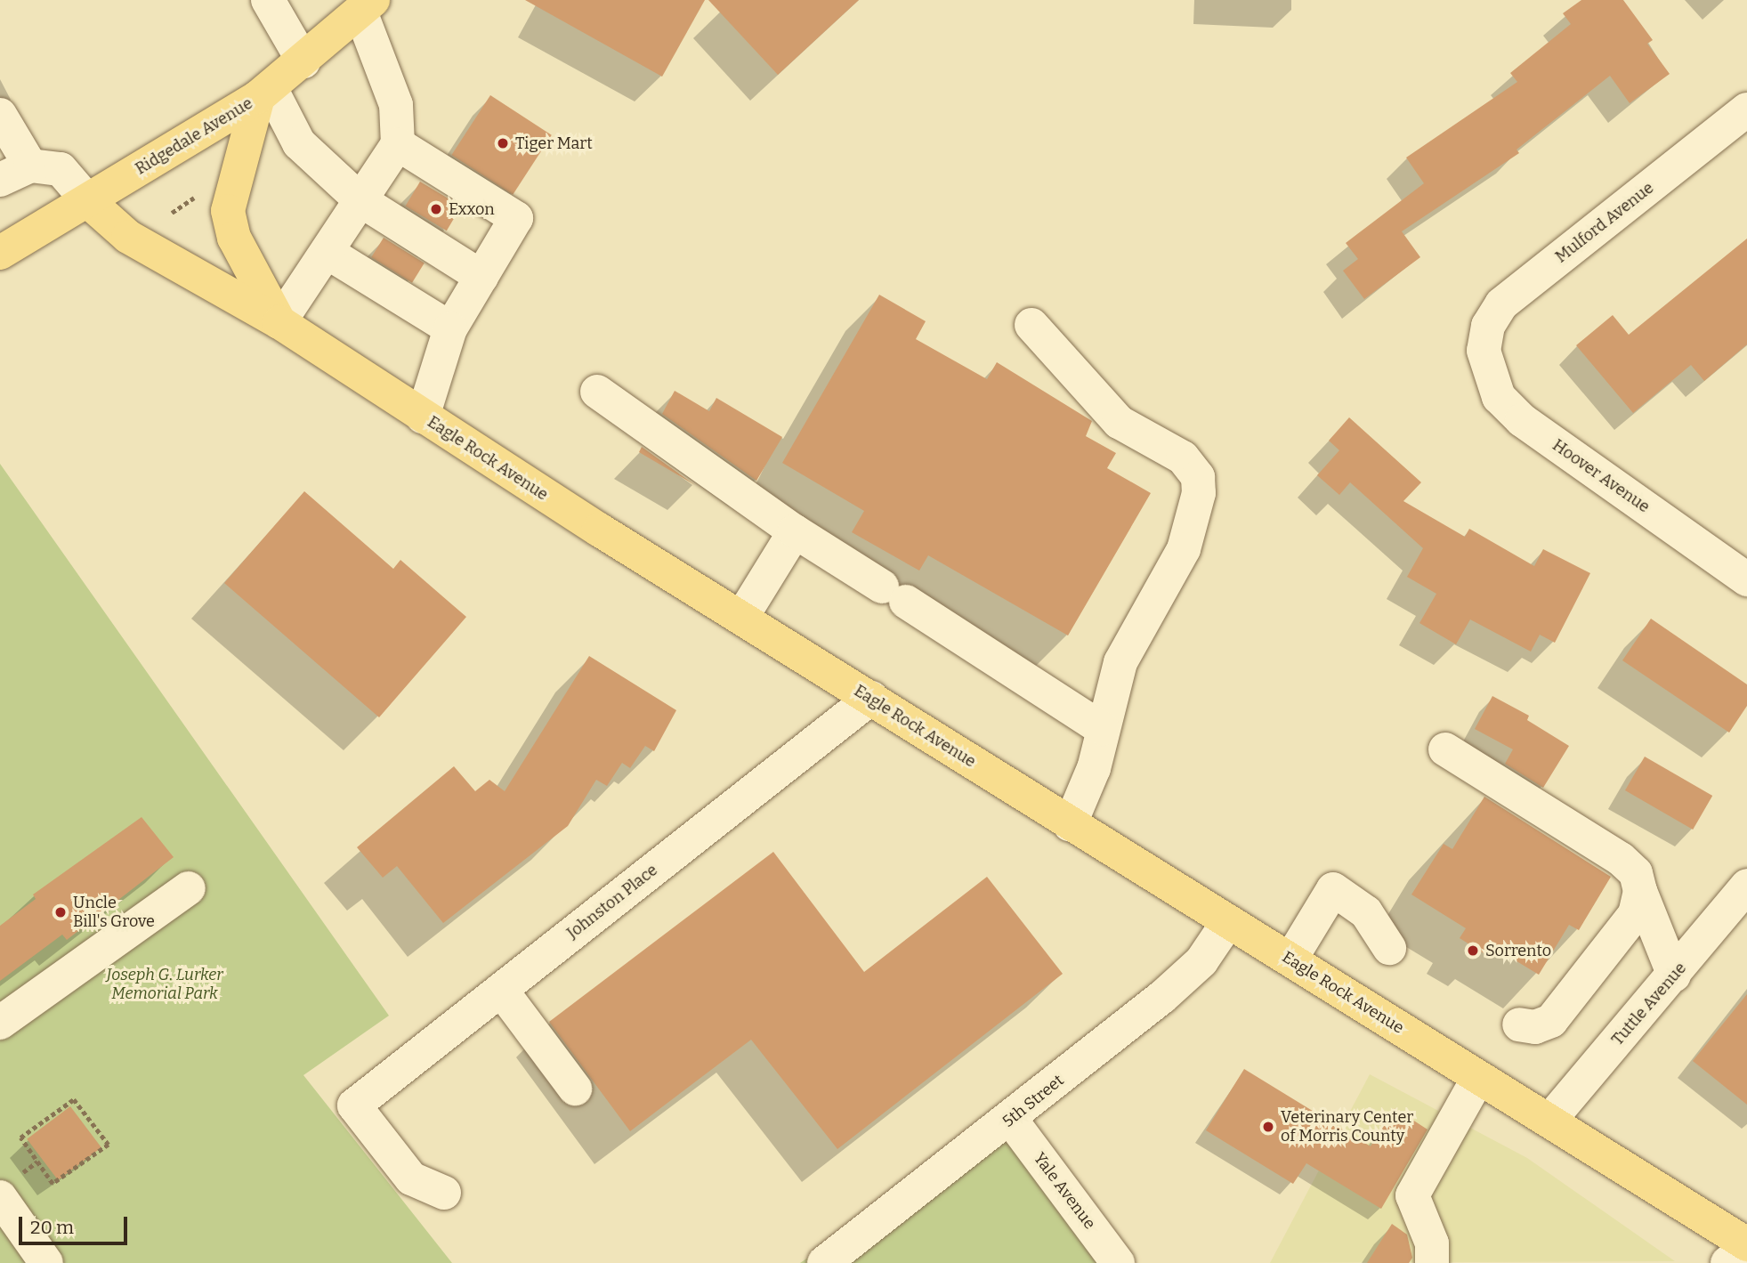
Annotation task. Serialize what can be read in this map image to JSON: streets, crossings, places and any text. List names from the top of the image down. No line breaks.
{"streets":{"main road":["Ridgedale Avenue","Eagle Rock Avenue"],"street":["Mulford Avenue","Hoover Avenue","Johnston Place","Tuttle Avenue","5th Street","Yale Avenue"]},"crossings":[["Ridgedale Avenue","Eagle Rock Avenue"],["Mulford Avenue","Hoover Avenue"],["Eagle Rock Avenue","Johnston Place"],["Eagle Rock Avenue","Tuttle Avenue"],["Eagle Rock Avenue","5th Street"],["5th Street","Yale Avenue"]],"parks":["Joseph G. Lurker Memorial Park"],"places":["Tiger Mart","Exxon","Uncle Bill's Grove","Sorrento","Veterinary Center of Morris County"],"scale_bar":"20 m"}
